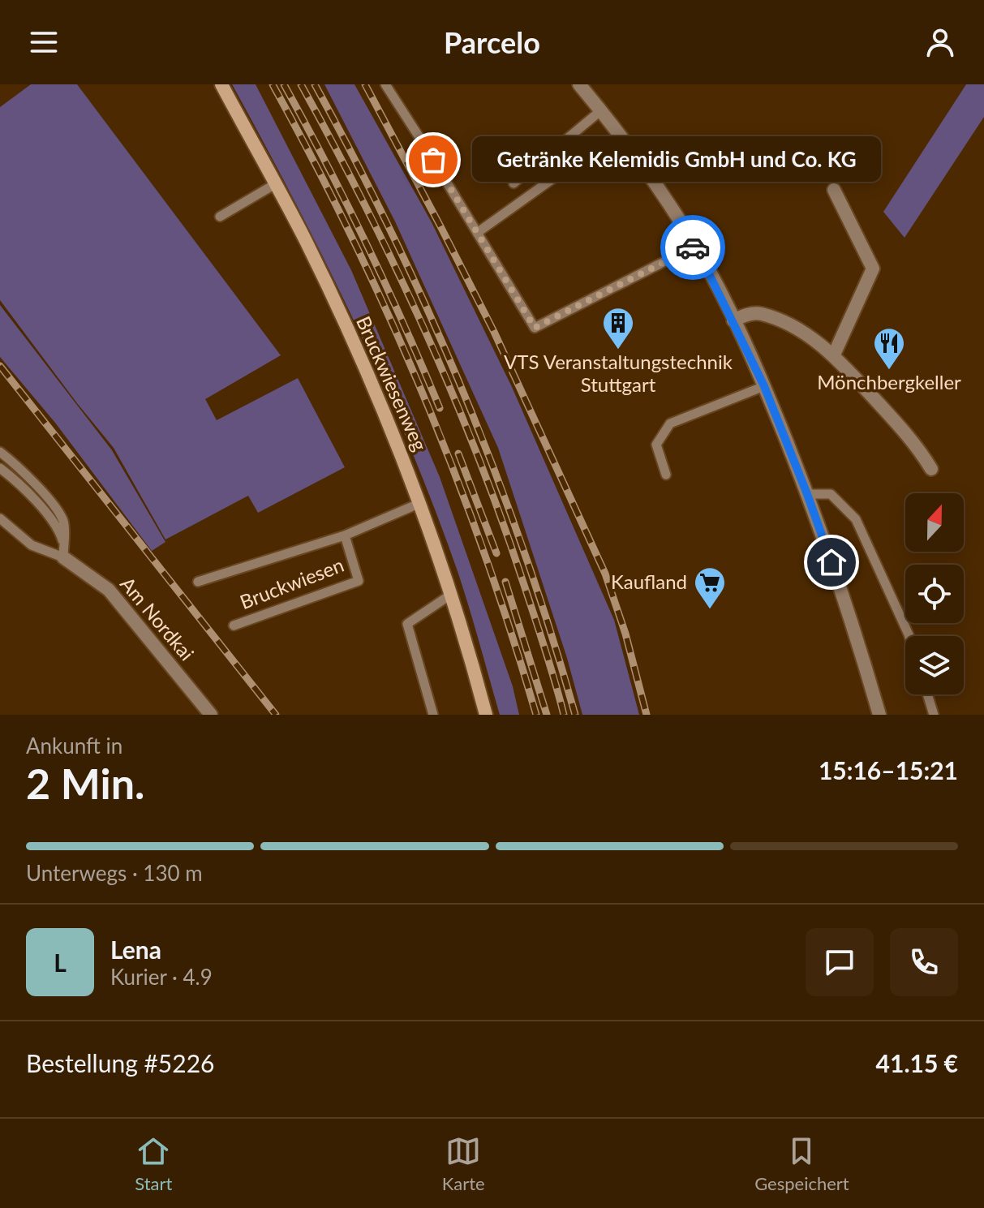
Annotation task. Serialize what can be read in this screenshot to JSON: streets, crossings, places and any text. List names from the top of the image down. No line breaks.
{"streets":{"main road":["Bruckwiesenweg"],"street":["Am Nordkai"],"lane":["Bruckwiesen"]},"crossings":[["Bruckwiesenweg","Bruckwiesen"]],"places":{"other":["Getränke Kelemidis GmbH und Co. KG"],"building":["VTS Veranstaltungstechnik Stuttgart"],"restaurant":["Mönchbergkeller"],"supermarket":["Kaufland"]},"north":"top","page":{"header":"Parcelo","bubble":"Getränke Kelemidis GmbH und Co. KG","heading":["2 Min.","Ankunft in","15:16–15:21"],"panel":["Lena","Kurier · 4.9","Bestellung #5226","41.15 €"],"bar":"Unterwegs · 130 m","round":"L","tabs":["Start","Karte","Gespeichert"]}}
